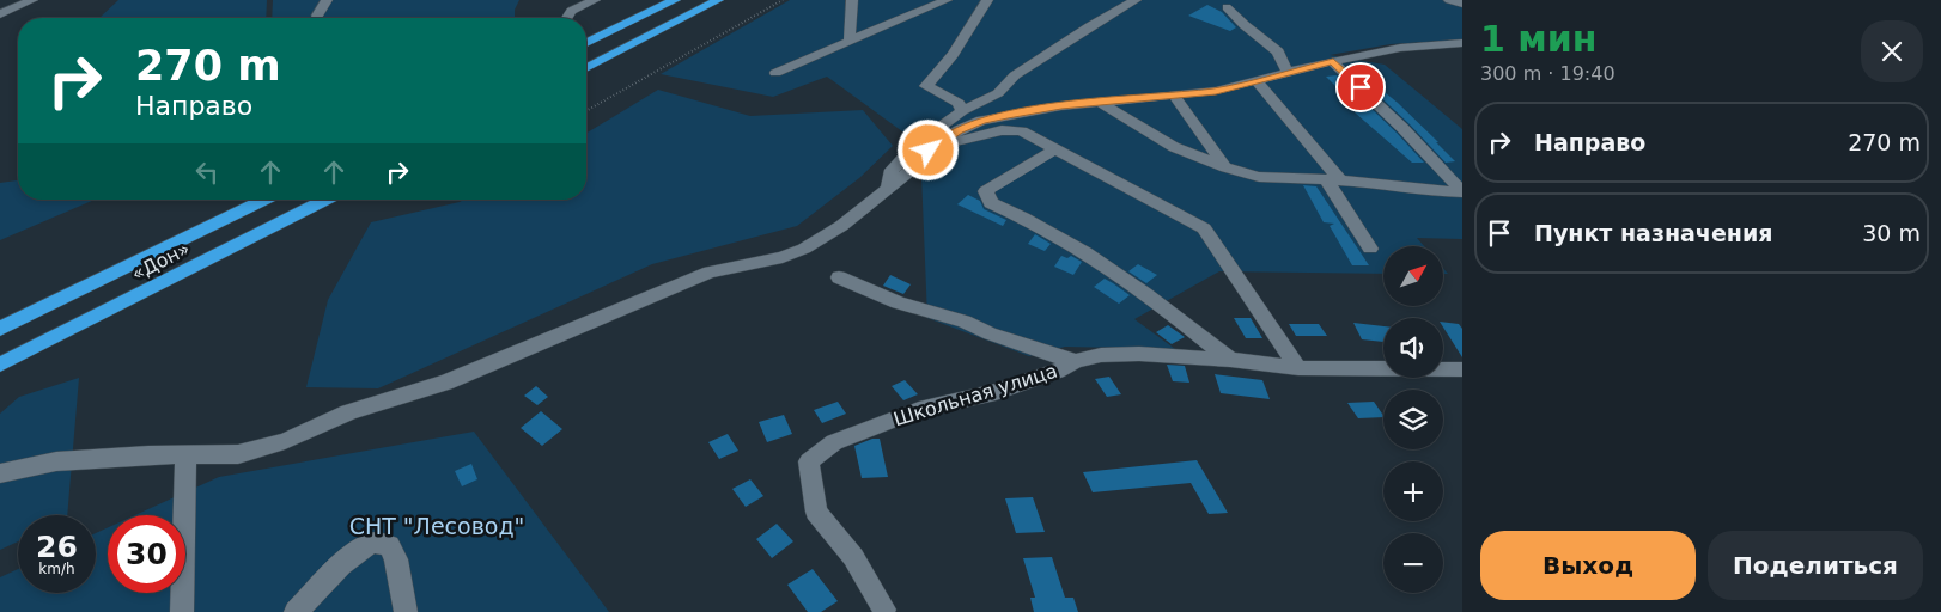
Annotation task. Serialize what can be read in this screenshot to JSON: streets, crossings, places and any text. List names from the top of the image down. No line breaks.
{"streets":{"highway":["«Дон»"],"street":["Школьная улица"]},"parks":["СНТ \"Лесовод\""],"north":"top right","page":{"heading":["1 мин","300 m · 19:40"],"turn":["270 m","Направо"],"list":[{"name":"Направо","value":"270 m"},{"name":"Пункт назначения","value":"30 m"}],"map_buttons":["+","−"],"speed":"26 km/h","limit":"30","buttons":["Выход","Поделиться"]}}
